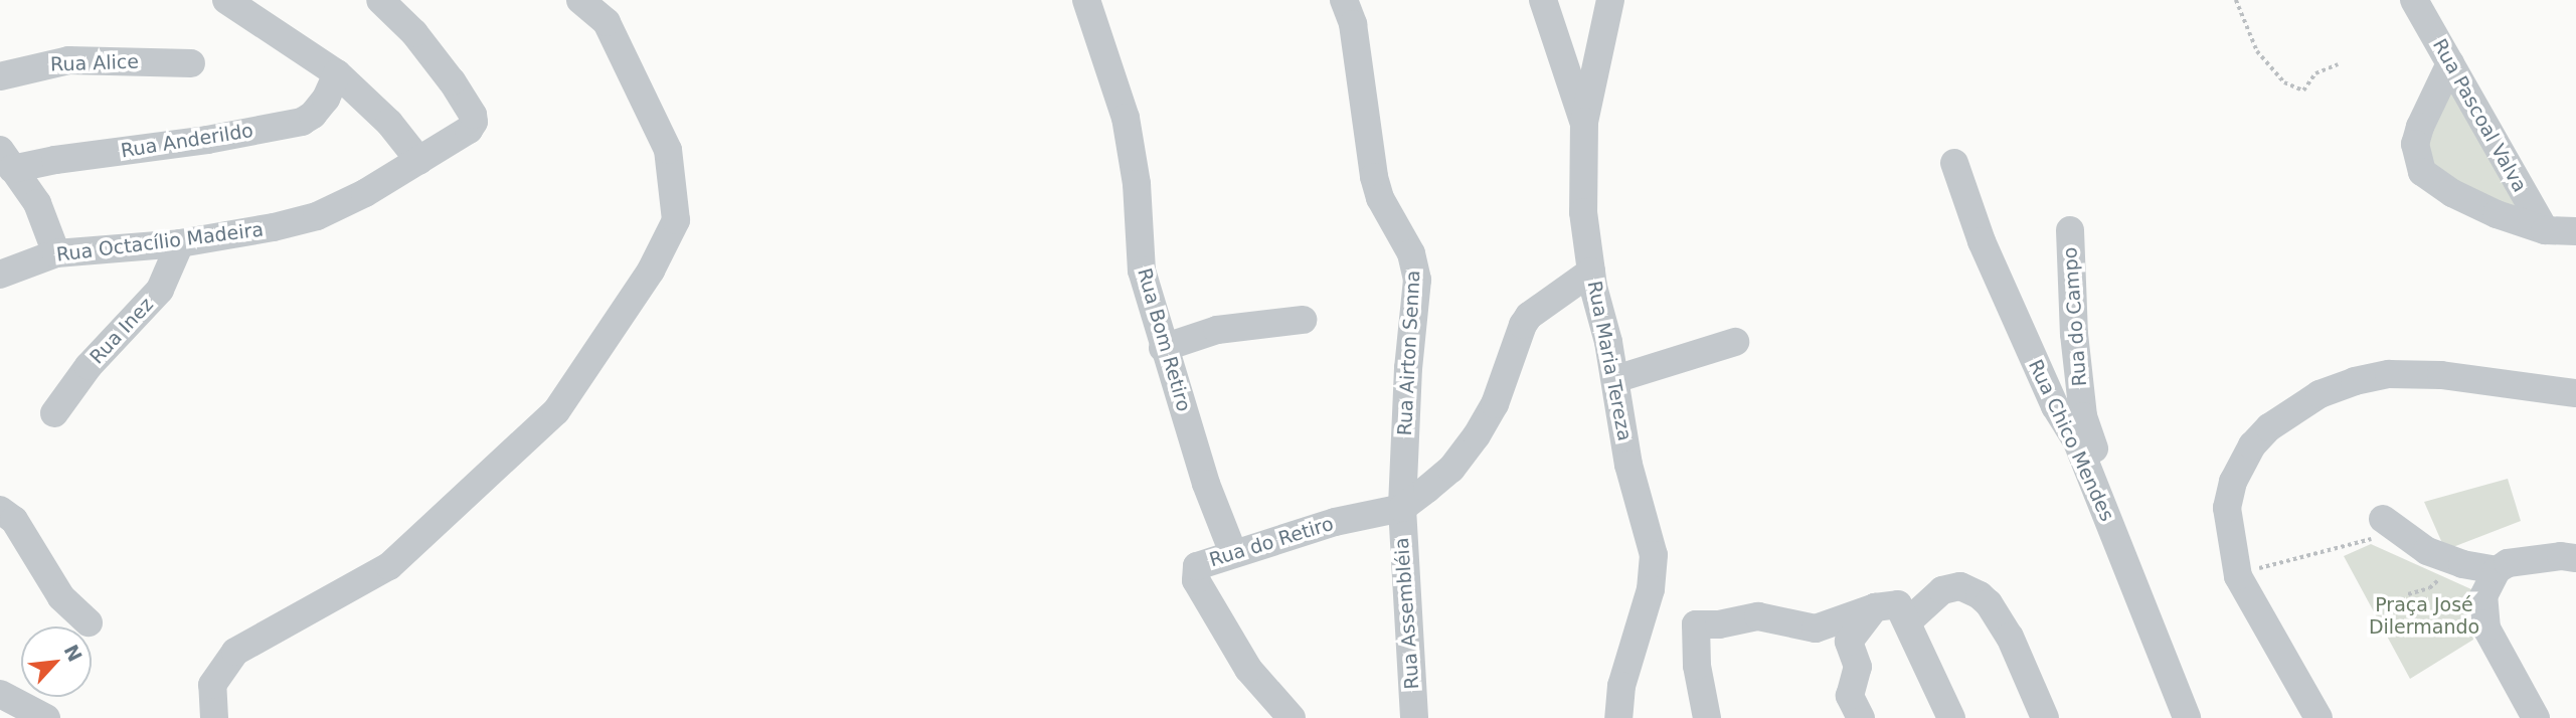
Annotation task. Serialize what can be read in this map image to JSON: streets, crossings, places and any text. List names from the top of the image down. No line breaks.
{"streets":{"street":["Rua Alice","Rua Pascoal Valva","Rua Anderildo","Rua Octacílio Madeira","Rua do Campo","Rua Inez","Rua Bom Retiro","Rua Airton Senna","Rua Maria Tereza","Rua Chico Mendes","Rua do Retiro","Rua Assembléia"]},"crossings":[["Rua Octacílio Madeira","Rua Inez"],["Rua do Campo","Rua Chico Mendes"],["Rua Bom Retiro","Rua do Retiro"],["Rua Airton Senna","Rua do Retiro"],["Rua Airton Senna","Rua Assembléia"],["Rua do Retiro","Rua Assembléia"]],"parks":["Praça José Dilermando"],"north":"top right"}
